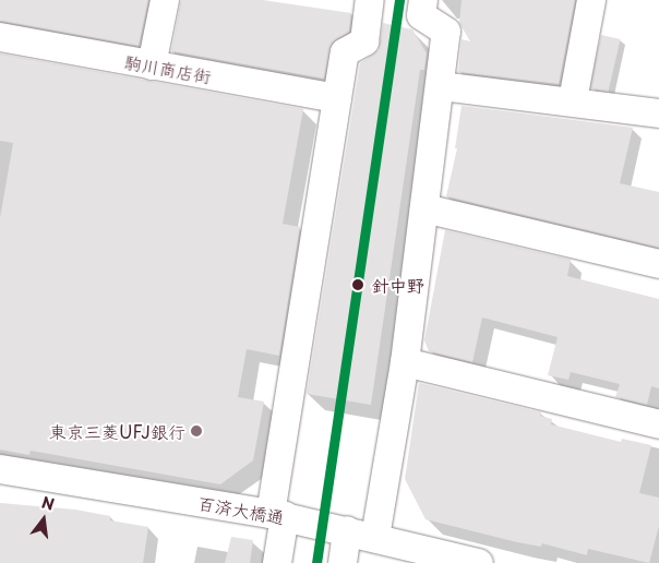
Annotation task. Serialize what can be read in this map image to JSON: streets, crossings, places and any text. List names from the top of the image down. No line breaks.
{"streets":{"street":["駒川商店街","百済大橋通"]},"places":["針中野","東京三菱UFJ銀行"],"north":"top"}
